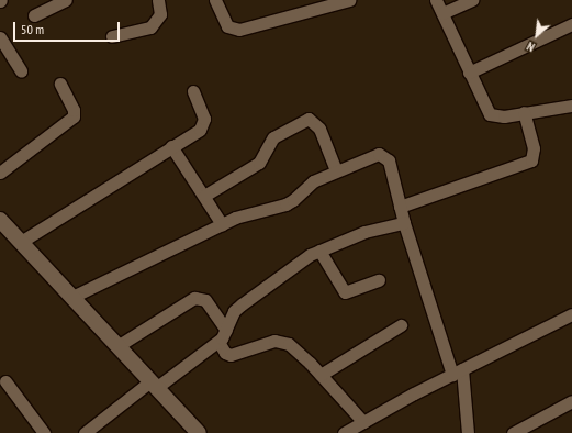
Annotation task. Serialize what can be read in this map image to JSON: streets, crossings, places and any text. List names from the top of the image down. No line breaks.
{"scale_bar":"50 m","north":"bottom left"}
